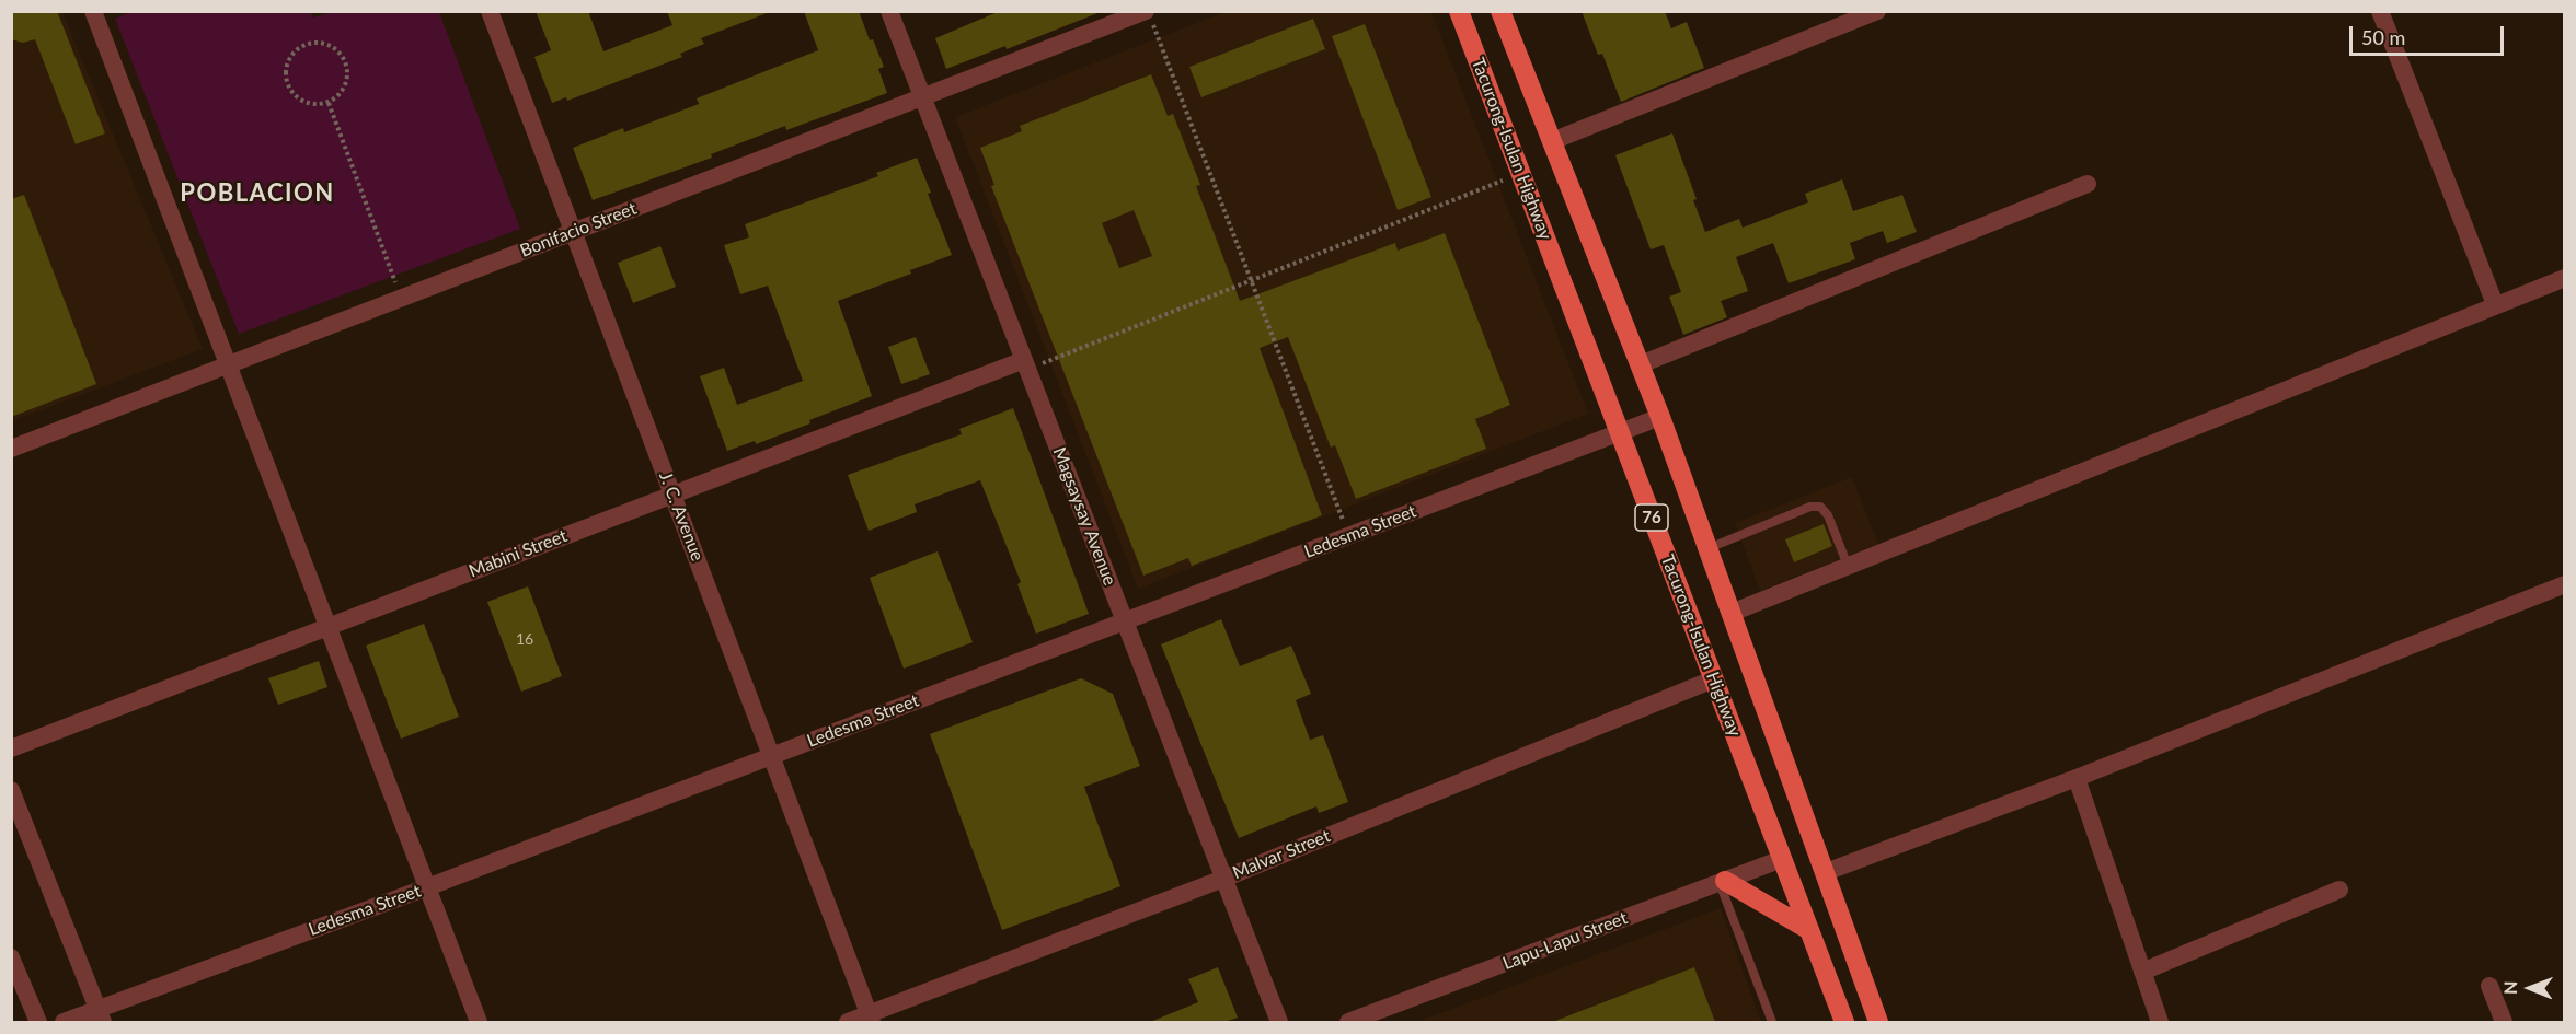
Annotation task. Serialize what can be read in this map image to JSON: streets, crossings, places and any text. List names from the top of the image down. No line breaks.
{"streets":{"highway":["Tacurong-Isulan Highway","76"],"street":["Bonifacio Street","J. C. Avenue","Magsaysay Avenue","Ledesma Street","Mabini Street","Malvar Street","Lapu-Lapu Street"]},"crossings":[["Tacurong-Isulan Highway","Ledesma Street"],["Tacurong-Isulan Highway","Malvar Street"],["Tacurong-Isulan Highway","Lapu-Lapu Street"],["Bonifacio Street","J. C. Avenue"],["Bonifacio Street","Magsaysay Avenue"],["J. C. Avenue","Ledesma Street"],["J. C. Avenue","Mabini Street"],["J. C. Avenue","Malvar Street"],["Magsaysay Avenue","Ledesma Street"],["Magsaysay Avenue","Mabini Street"],["Magsaysay Avenue","Malvar Street"],["76","Ledesma Street"]],"districts":["POBLACION"],"house_numbers":["16"],"scale_bar":"50 m","north":"left"}
